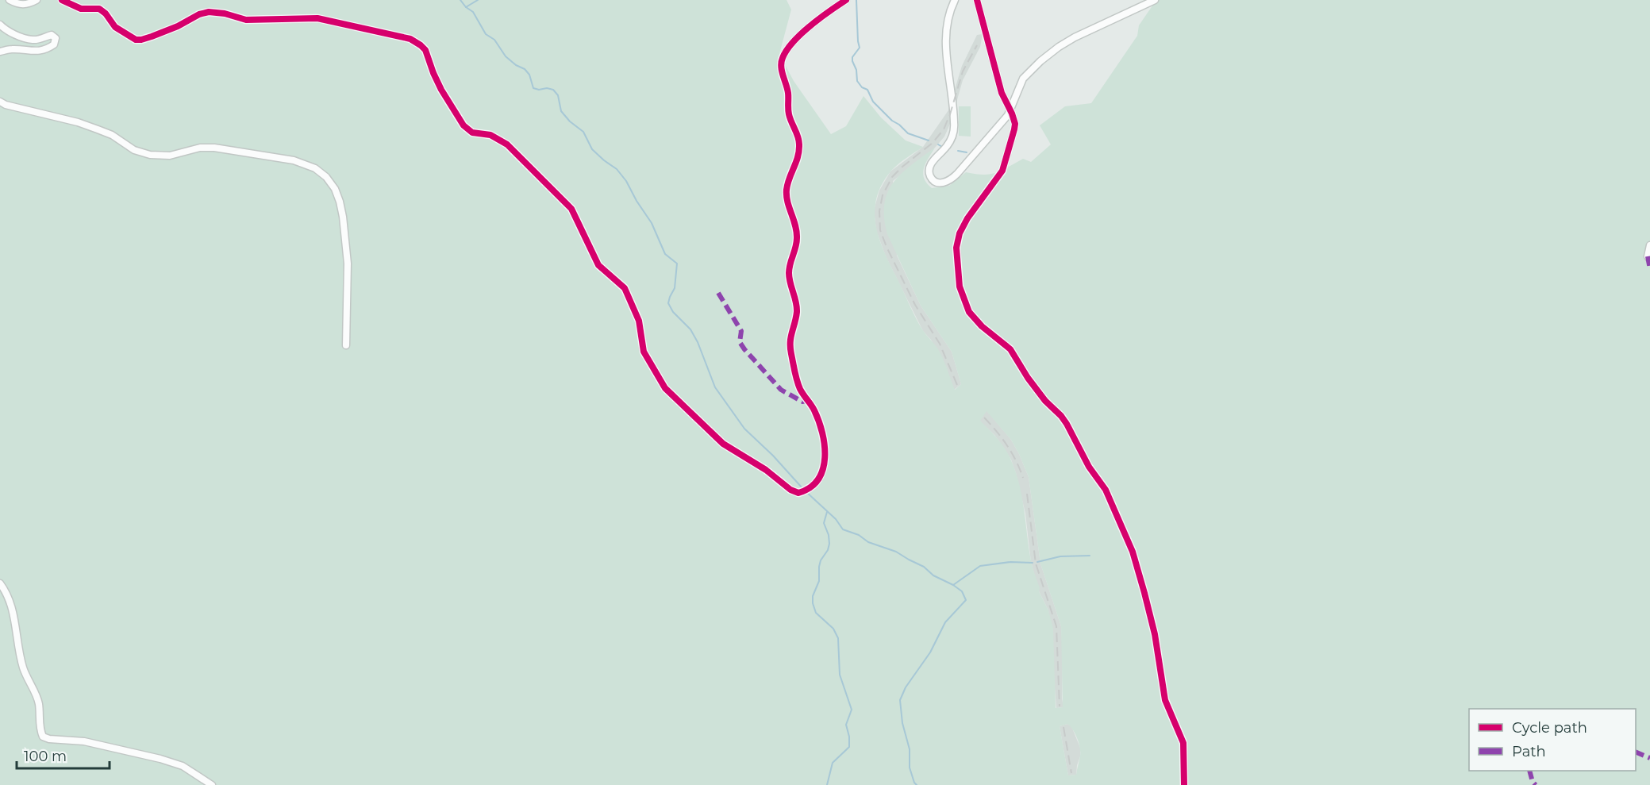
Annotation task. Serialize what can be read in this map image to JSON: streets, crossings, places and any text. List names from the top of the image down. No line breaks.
{"legend":["Cycle path","Path"],"scale_bar":"100 m"}
